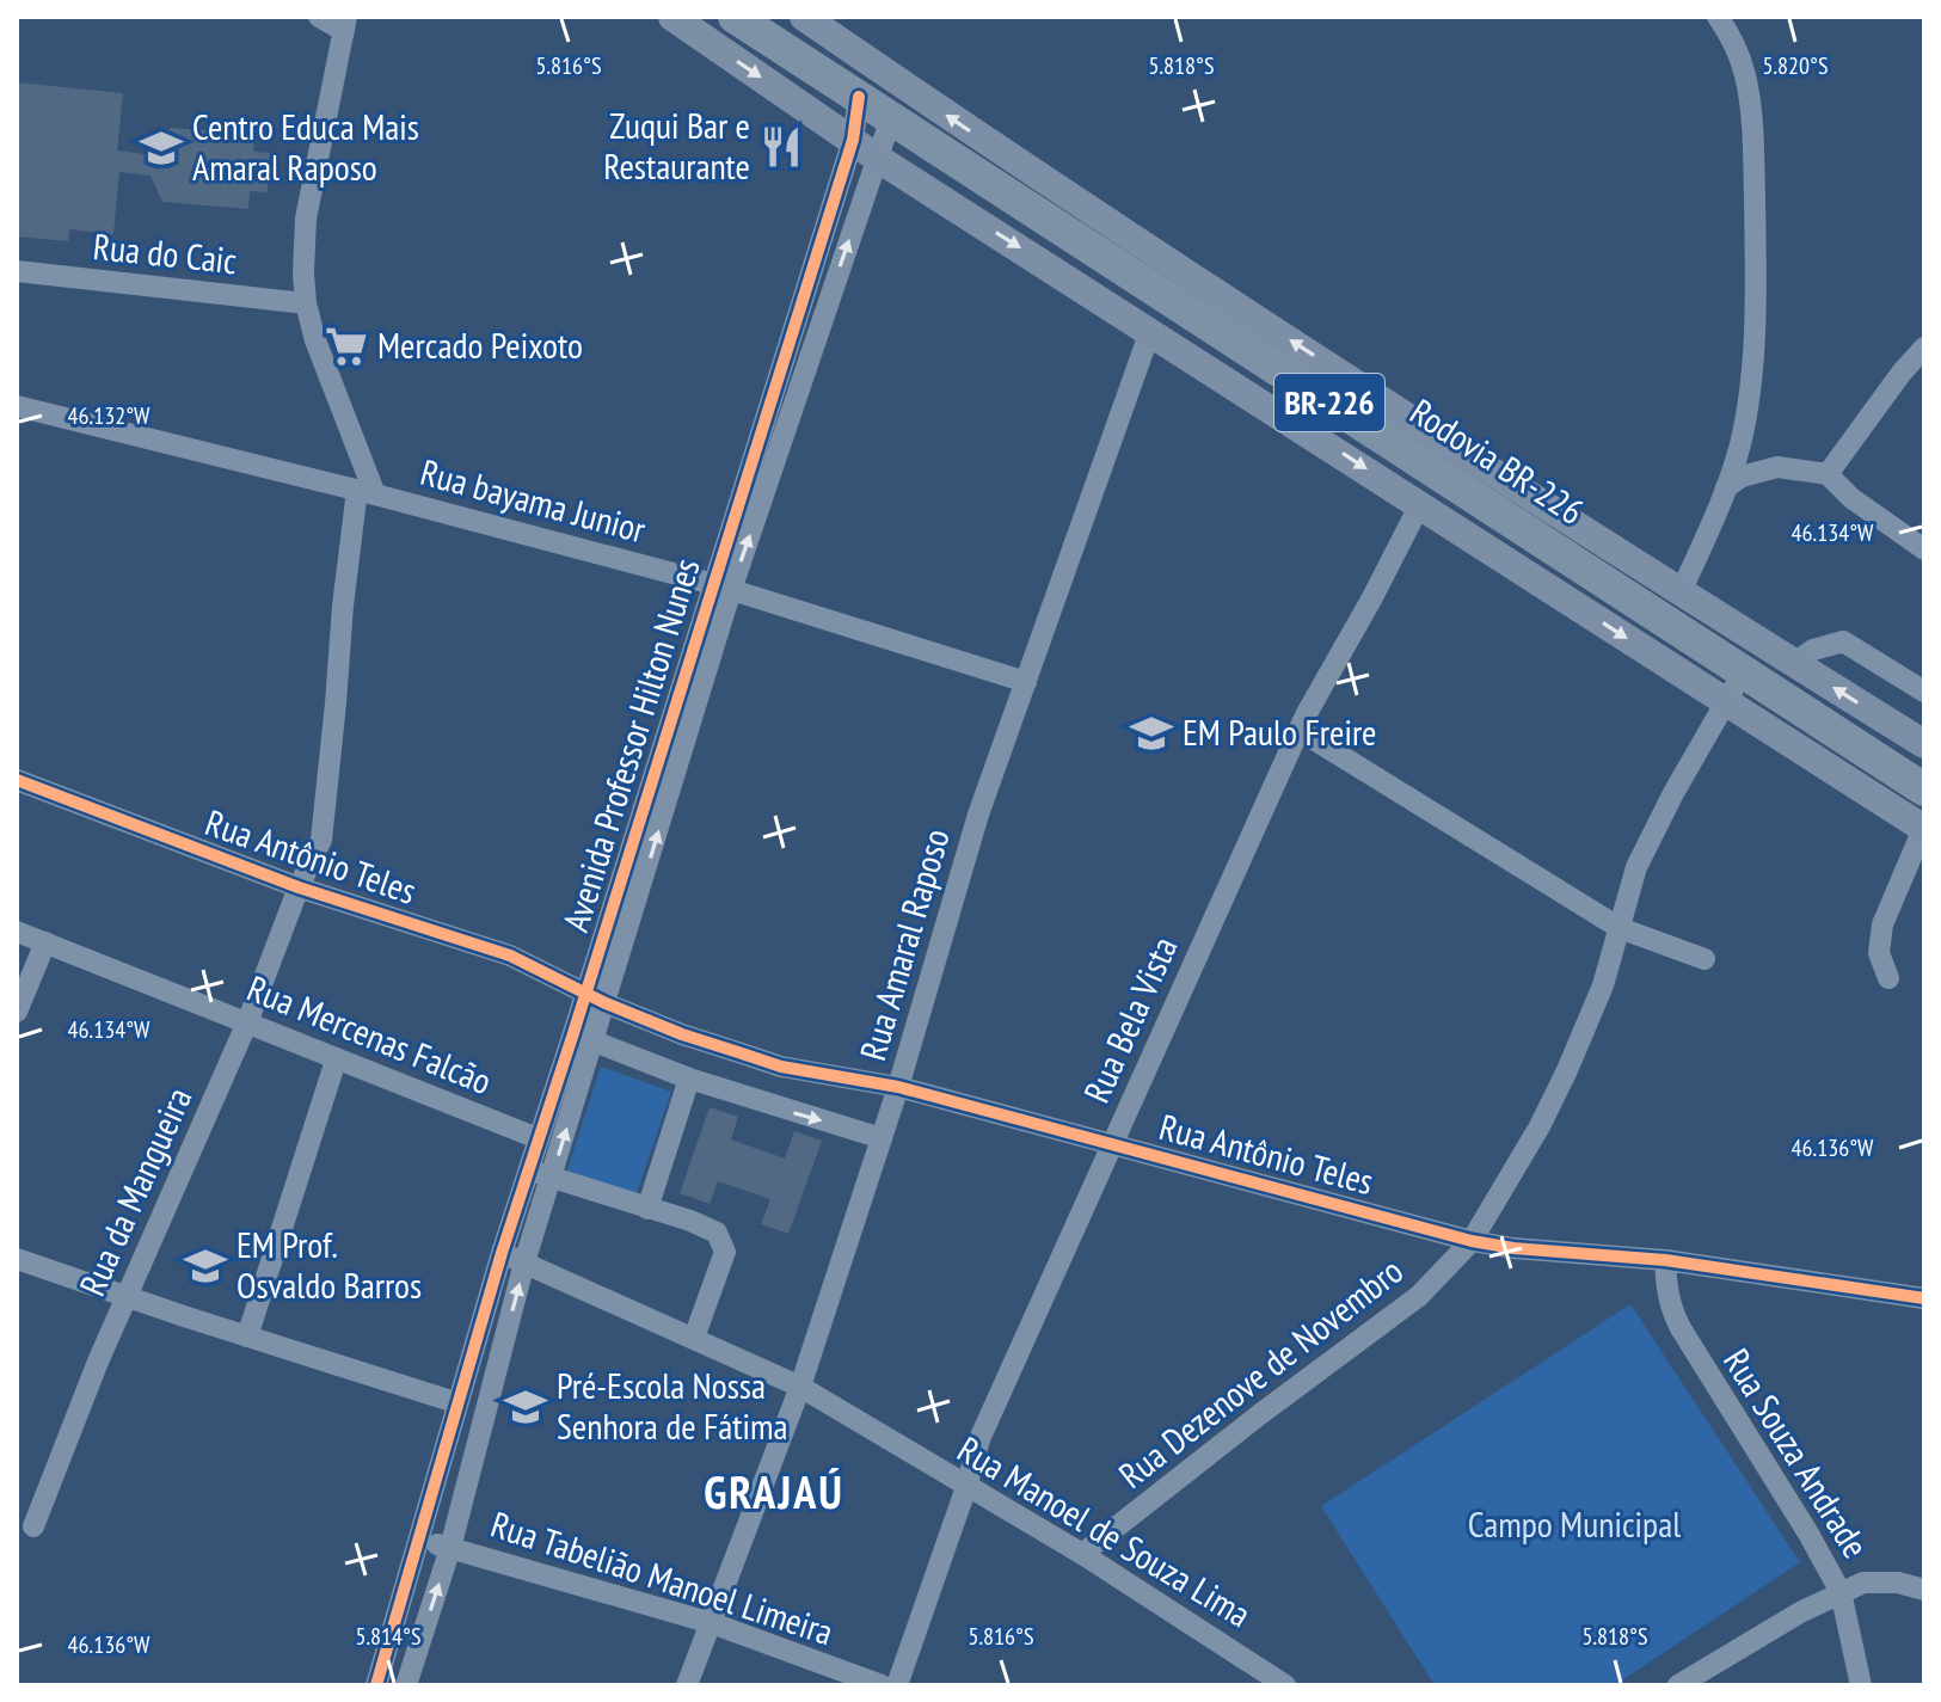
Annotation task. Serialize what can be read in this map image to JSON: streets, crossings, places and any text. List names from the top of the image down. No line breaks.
{"streets":{"highway":["BR-226","Rodovia BR-226"],"street":["Rua do Caic","Rua bayama Junior","Avenida Professor Hilton Nunes","Rua Antônio Teles","Rua Amaral Raposo","Rua Bela Vista","Rua Mercenas Falcão","Rua da Mangueira","Rua Dezenove de Novembro","Rua Souza Andrade","Rua Manoel de Souza Lima","Rua Tabelião Manoel Limeira"]},"crossings":[["Rua do Caic","Rua da Mangueira"],["Rodovia BR-226","Avenida Professor Hilton Nunes"],["Rodovia BR-226","Rua Dezenove de Novembro"],["Rua bayama Junior","Avenida Professor Hilton Nunes"],["Rua bayama Junior","Rua Amaral Raposo"],["Rua bayama Junior","Rua da Mangueira"],["Avenida Professor Hilton Nunes","Rua Antônio Teles"],["Avenida Professor Hilton Nunes","Rua Mercenas Falcão"],["Avenida Professor Hilton Nunes","Rua Manoel de Souza Lima"],["Avenida Professor Hilton Nunes","Rua Tabelião Manoel Limeira"],["Rua Antônio Teles","Rua Amaral Raposo"],["Rua Antônio Teles","Rua Bela Vista"],["Rua Antônio Teles","Rua da Mangueira"],["Rua Antônio Teles","Rua Dezenove de Novembro"],["Rua Antônio Teles","Rua Souza Andrade"],["Rua Amaral Raposo","Rua Manoel de Souza Lima"],["Rua Amaral Raposo","Rua Tabelião Manoel Limeira"],["Rua Bela Vista","Rua Manoel de Souza Lima"],["Rua Mercenas Falcão","Rua da Mangueira"],["Rua Dezenove de Novembro","Rua Manoel de Souza Lima"]],"districts":["GRAJAÚ"],"parks":["Campo Municipal"],"places":{"restaurant":["Zuqui Bar e Restaurante"],"school or university":["Centro Educa Mais Amaral Raposo","EM Paulo Freire","EM Prof. Osvaldo Barros","Pré-Escola Nossa Senhora de Fátima"],"supermarket":["Mercado Peixoto"]},"coordinates":["5.816°S","5.818°S","5.820°S","46.132°W","46.134°W","46.136°W","5.814°S"]}
